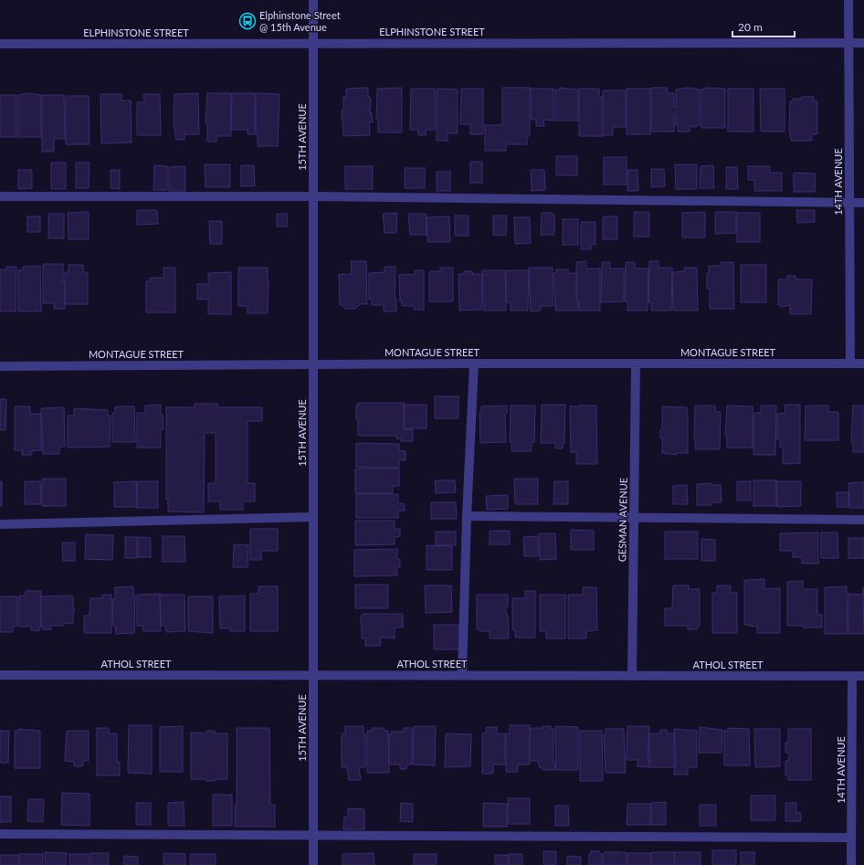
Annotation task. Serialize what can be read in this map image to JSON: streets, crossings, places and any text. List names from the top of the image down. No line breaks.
{"streets":{"street":["ELPHINSTONE STREET","15TH AVENUE","14TH AVENUE","MONTAGUE STREET","GESMAN AVENUE","ATHOL STREET"]},"crossings":[["ELPHINSTONE STREET","15TH AVENUE"],["ELPHINSTONE STREET","14TH AVENUE"],["15TH AVENUE","MONTAGUE STREET"],["15TH AVENUE","ATHOL STREET"],["14TH AVENUE","MONTAGUE STREET"],["14TH AVENUE","ATHOL STREET"],["MONTAGUE STREET","GESMAN AVENUE"],["GESMAN AVENUE","ATHOL STREET"]],"places":{"bus stop":["Elphinstone Street @ 15th Avenue"]},"scale_bar":"20 m"}
